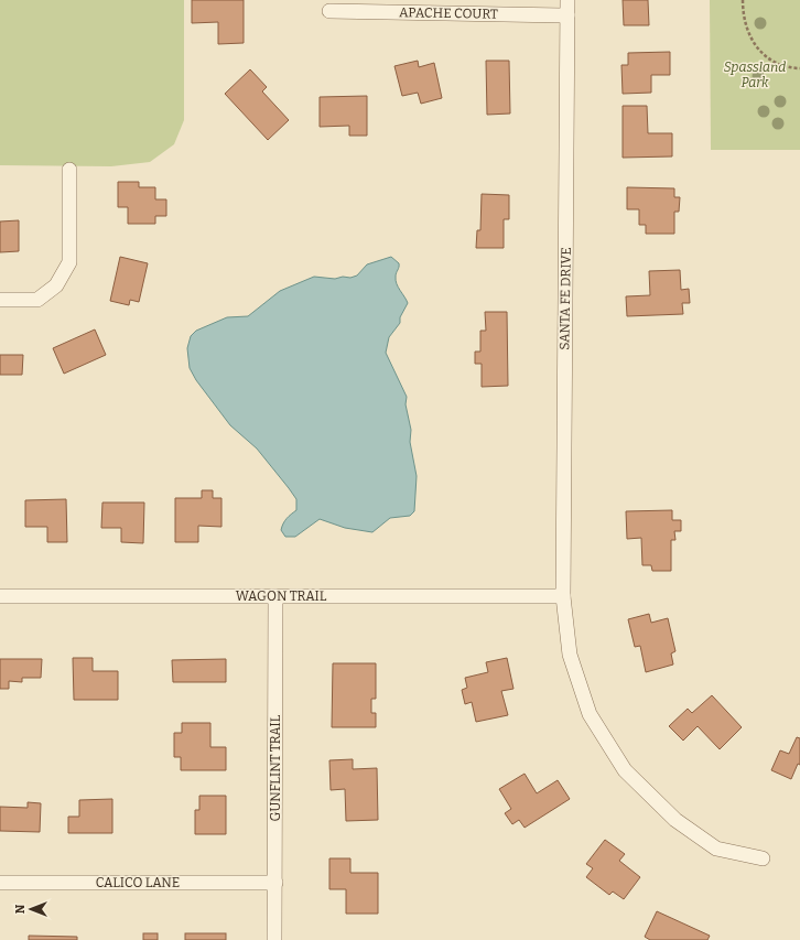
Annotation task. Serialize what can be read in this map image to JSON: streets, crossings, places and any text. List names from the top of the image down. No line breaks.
{"streets":{"street":["APACHE COURT","SANTA FE DRIVE","WAGON TRAIL","GUNFLINT TRAIL","CALICO LANE"]},"crossings":[["APACHE COURT","SANTA FE DRIVE"],["SANTA FE DRIVE","WAGON TRAIL"],["WAGON TRAIL","GUNFLINT TRAIL"],["GUNFLINT TRAIL","CALICO LANE"]],"parks":["Spassland Park"],"north":"left"}
